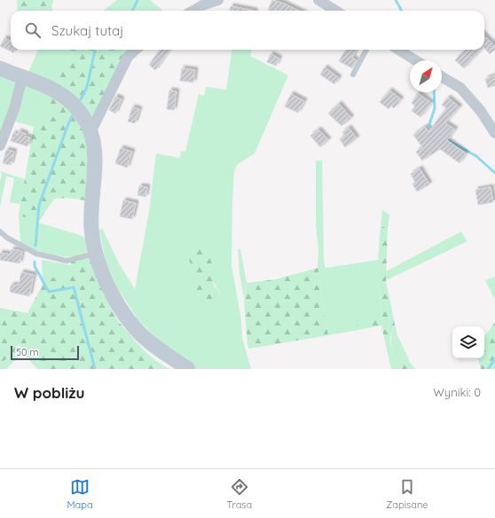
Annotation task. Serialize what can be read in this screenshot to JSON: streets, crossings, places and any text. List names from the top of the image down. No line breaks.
{"scale_bar":"50 m","north":"top right","page":{"search":"Szukaj tutaj","scale":"50 m","heading":["W pobliżu","Wyniki: 0"],"nav":["Mapa","Trasa","Zapisane"]}}
